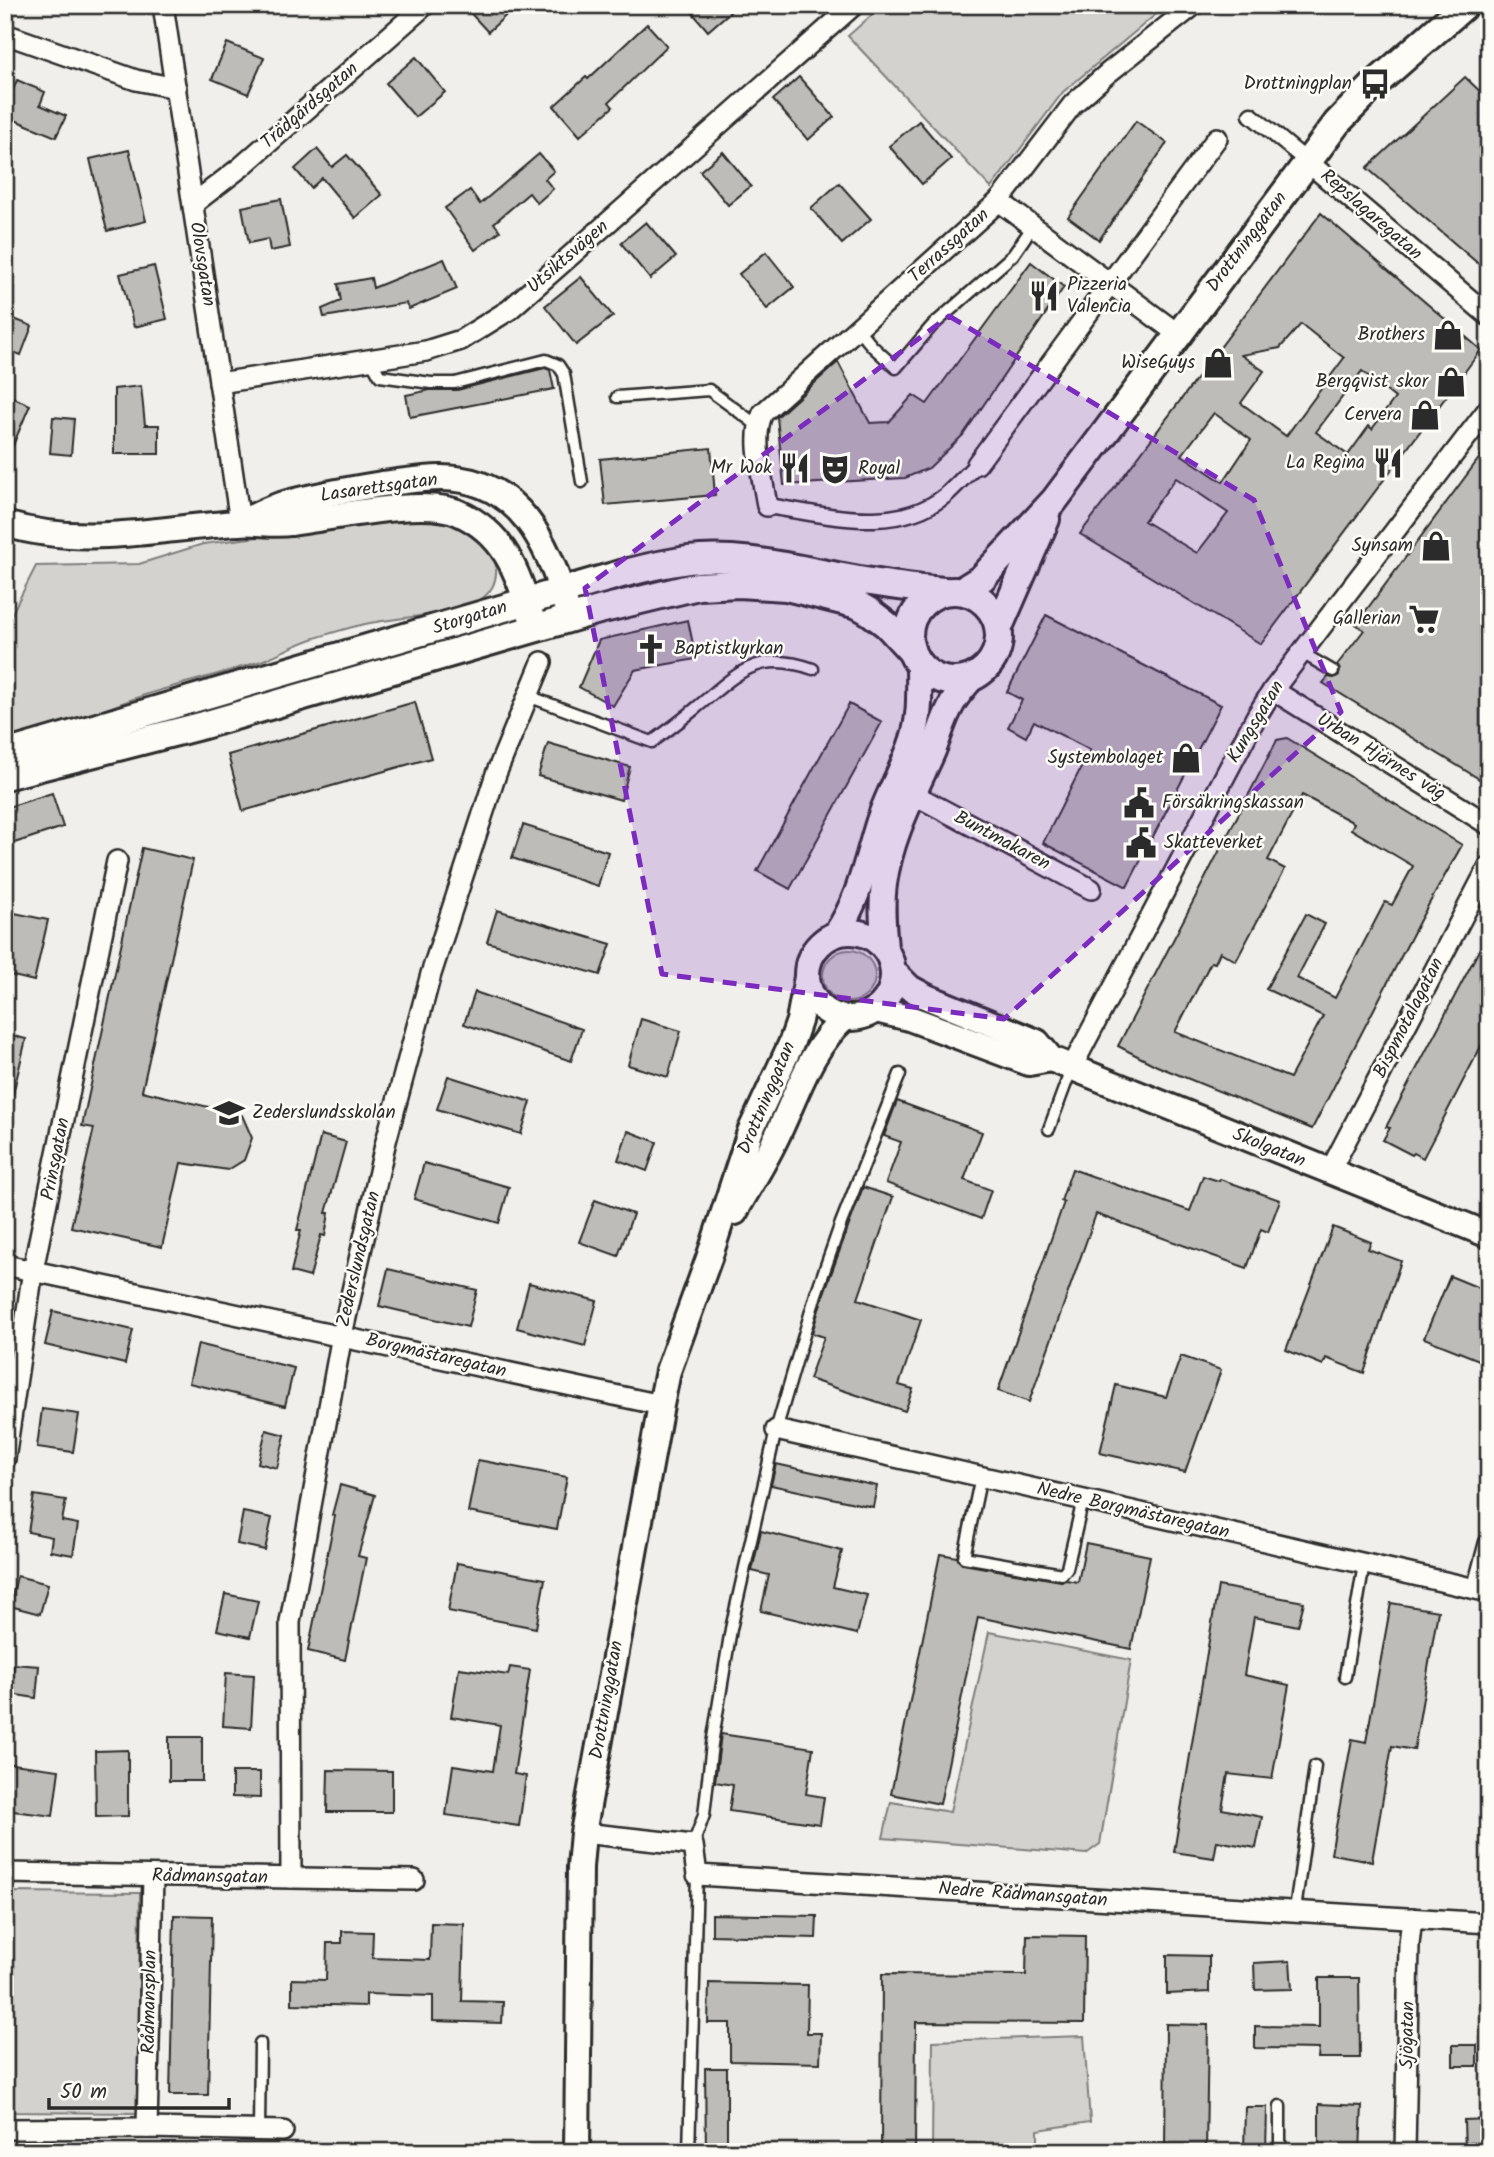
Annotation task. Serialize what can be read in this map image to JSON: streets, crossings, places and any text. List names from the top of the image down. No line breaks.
{"streets":{"main road":["Drottninggatan","Storgatan"],"street":["Trädgårdsgatan","Repslagaregatan","Terrassgatan","Utsiktsvägen","Olovsgatan","Lasarettsgatan","Kungsgatan","Urban Hjärnes väg","Buntmakaren","Bispmotalagatan","Skolgatan","Prinsgatan","Zederslundsgatan","Borgmästaregatan","Nedre Borgmästaregatan","Rådmansgatan","Nedre Rådmansgatan","Rådmansplan","Sjögatan"]},"crossings":[["Trädgårdsgatan","Olovsgatan"],["Repslagaregatan","Drottninggatan"],["Drottninggatan","Storgatan"],["Drottninggatan","Skolgatan"],["Drottninggatan","Borgmästaregatan"],["Utsiktsvägen","Olovsgatan"],["Olovsgatan","Lasarettsgatan"],["Lasarettsgatan","Storgatan"],["Kungsgatan","Urban Hjärnes väg"],["Kungsgatan","Skolgatan"],["Bispmotalagatan","Skolgatan"],["Prinsgatan","Borgmästaregatan"],["Zederslundsgatan","Borgmästaregatan"],["Zederslundsgatan","Rådmansgatan"],["Rådmansgatan","Rådmansplan"],["Nedre Rådmansgatan","Sjögatan"]],"places":{"bus stop":["Drottningplan"],"restaurant":["Pizzeria Valencia","La Regina","Mr Wok"],"shop":["Brothers","WiseGuys","Bergqvist skor","Cervera","Synsam","Systembolaget"],"theatre":["Royal"],"supermarket":["Gallerian"],"church":["Baptistkyrkan"],"public building":["Försäkringskassan","Skatteverket"],"school or university":["Zederslundsskolan"]},"scale_bar":"50 m"}
